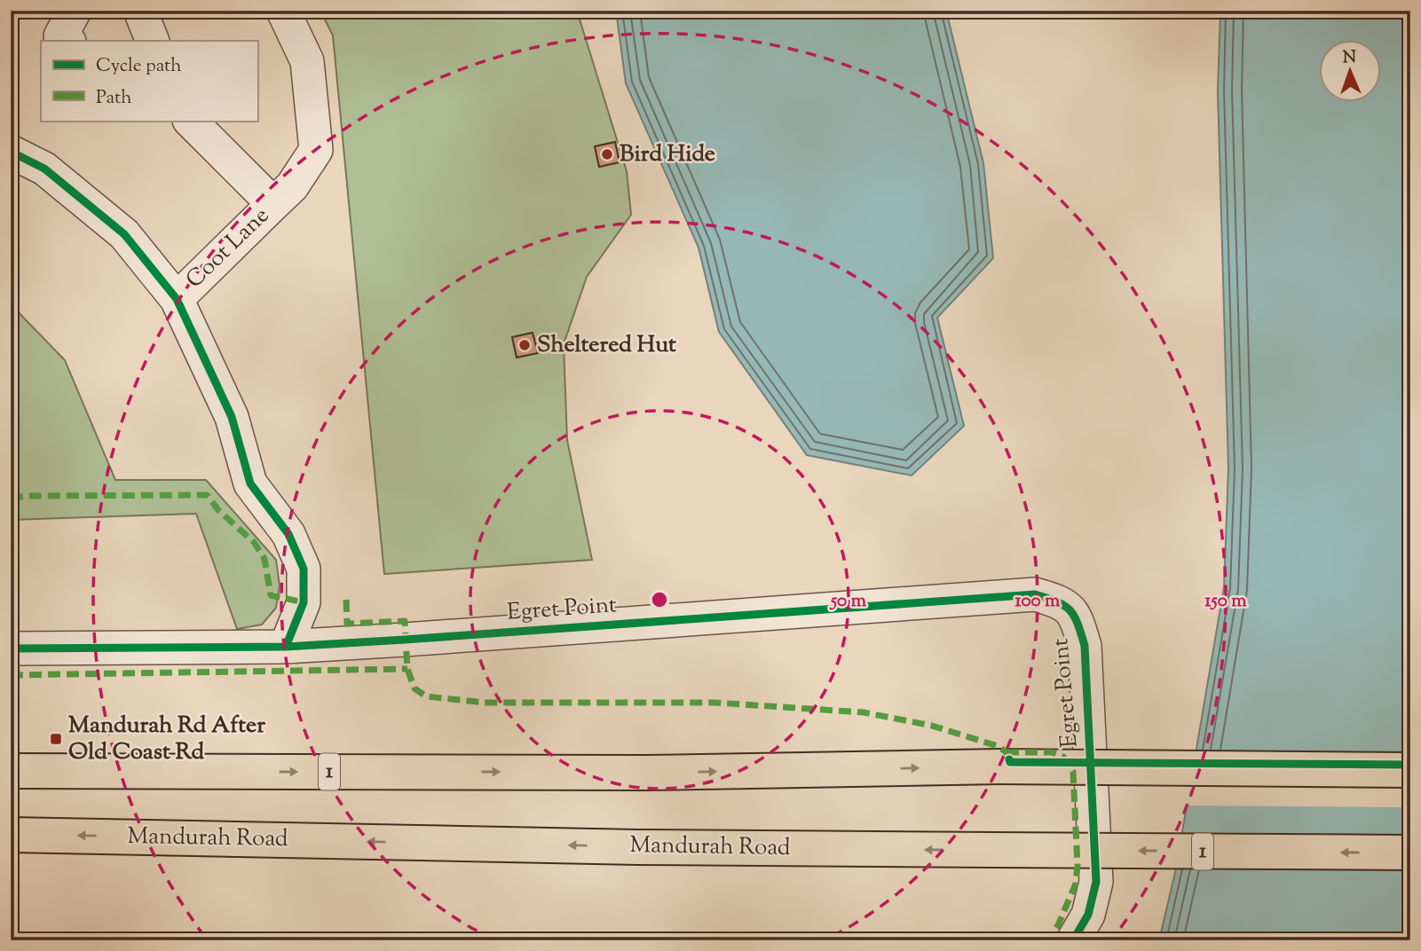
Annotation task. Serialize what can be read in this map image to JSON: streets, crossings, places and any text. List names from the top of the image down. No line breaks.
{"streets":{"highway":["1","Mandurah Road"],"street":["Coot Lane","Egret Point"]},"places":{"other":["Bird Hide","Sheltered Hut"],"transit":["Mandurah Rd After Old Coast Rd"]},"legend":["Cycle path","Path"],"north":"top","rings":["50 m","100 m","150 m"]}
